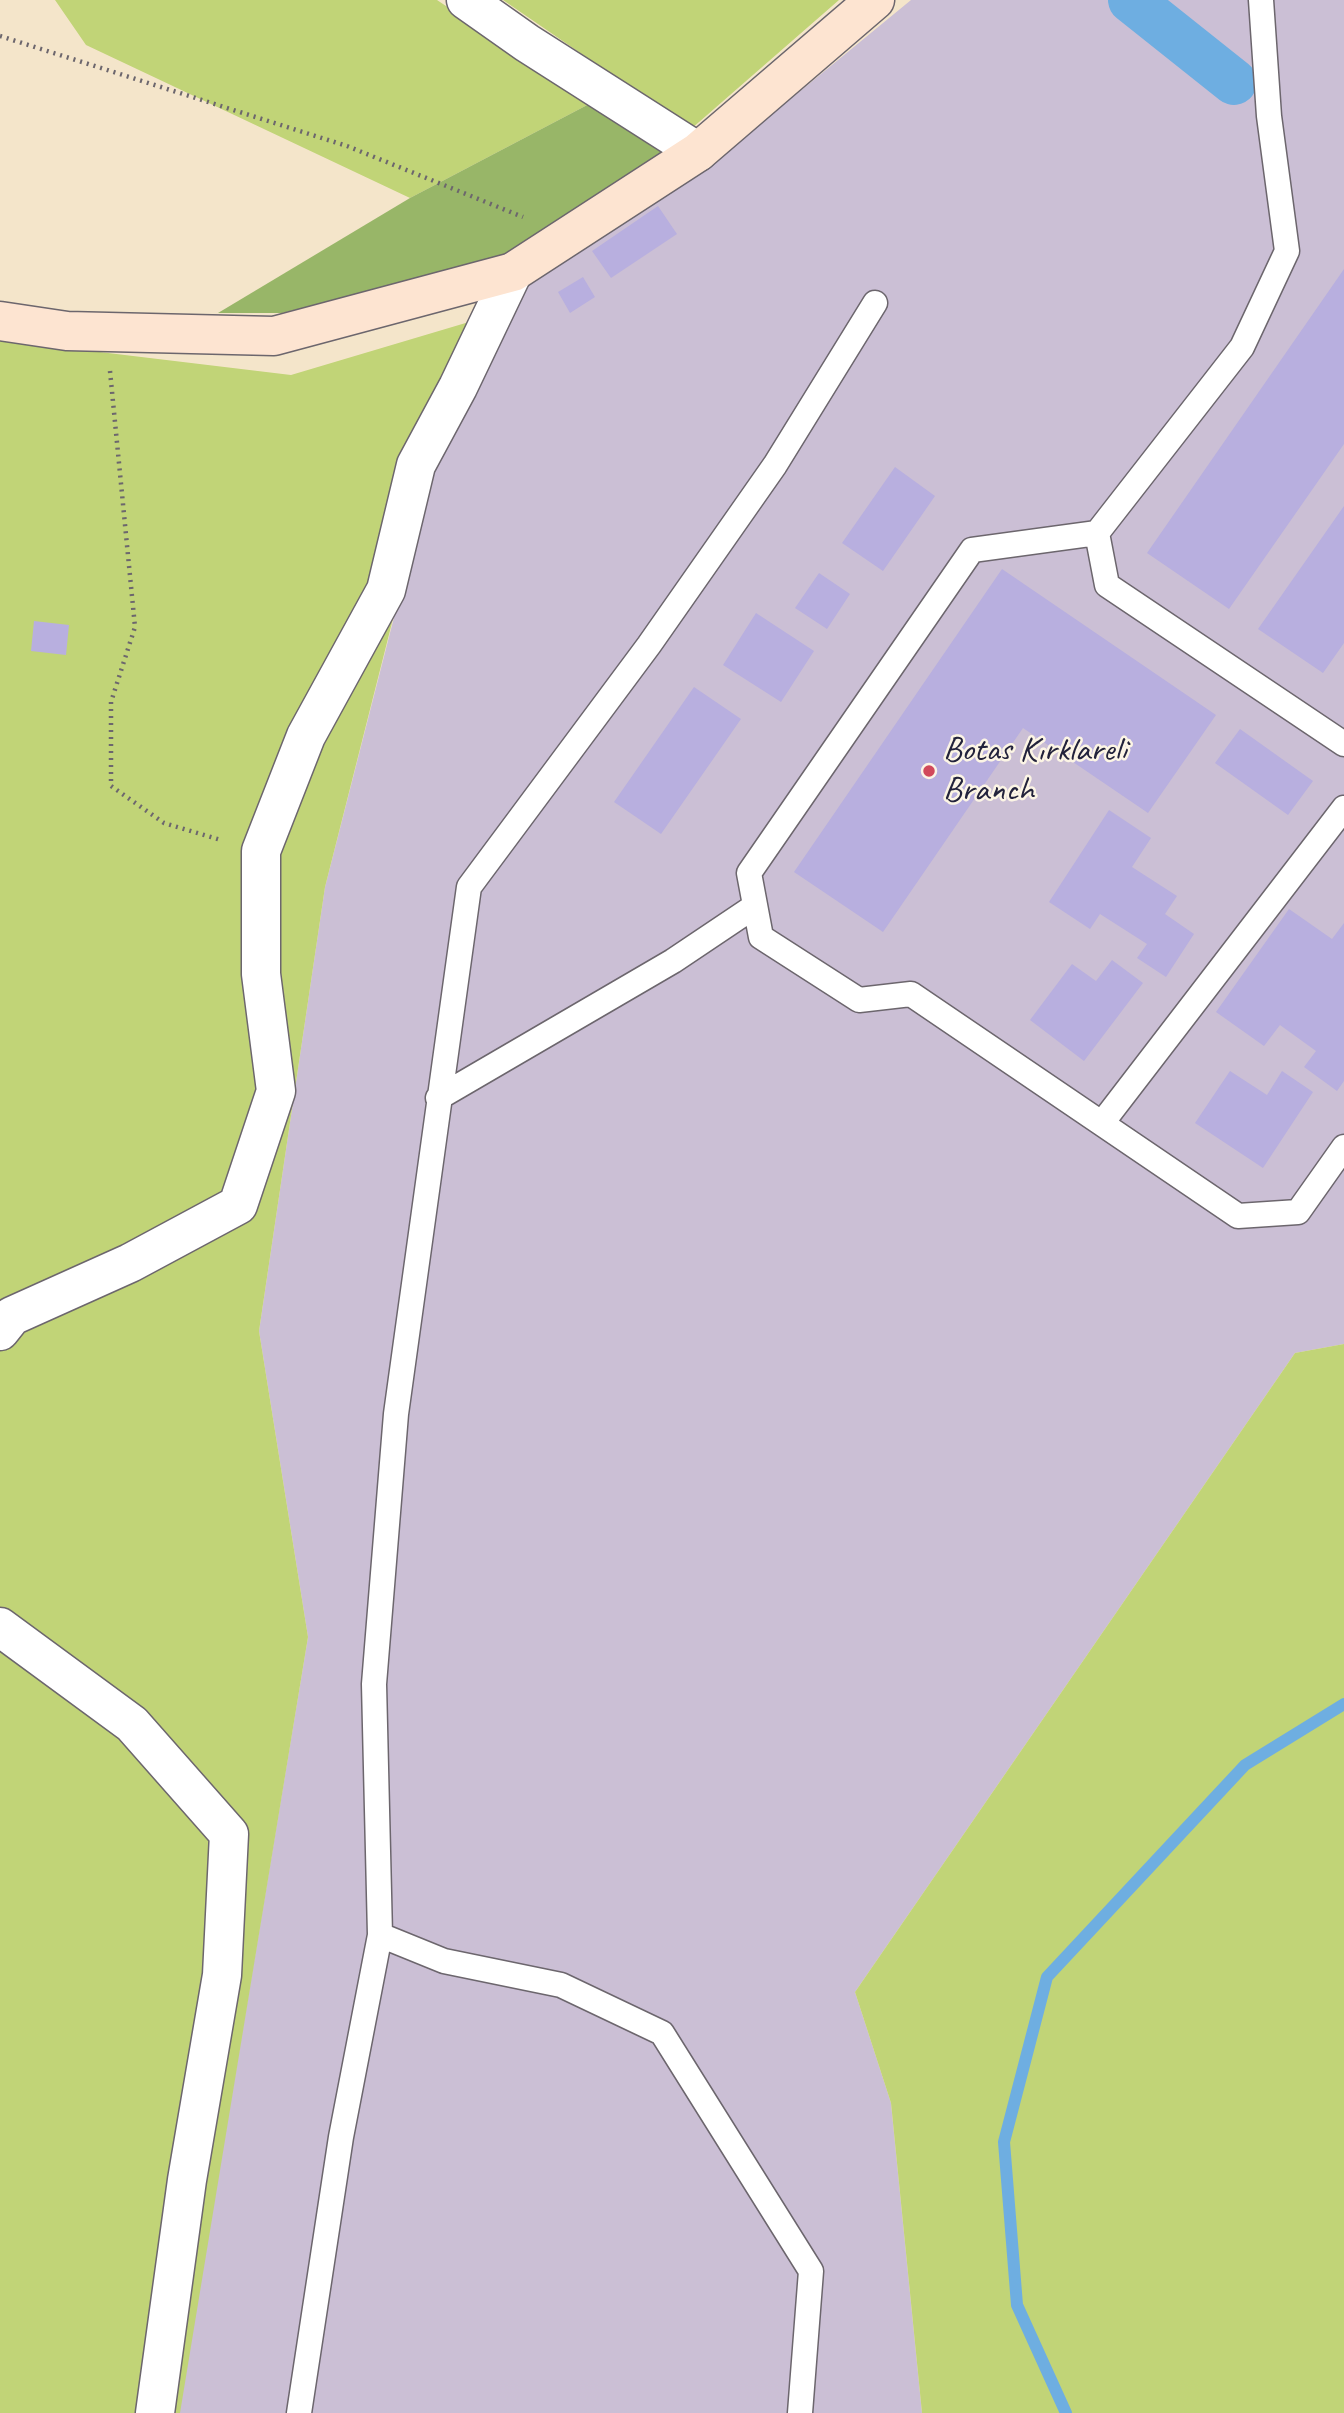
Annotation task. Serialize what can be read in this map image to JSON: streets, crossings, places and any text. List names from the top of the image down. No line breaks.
{"places":["Botas Kırklareli Branch"]}
